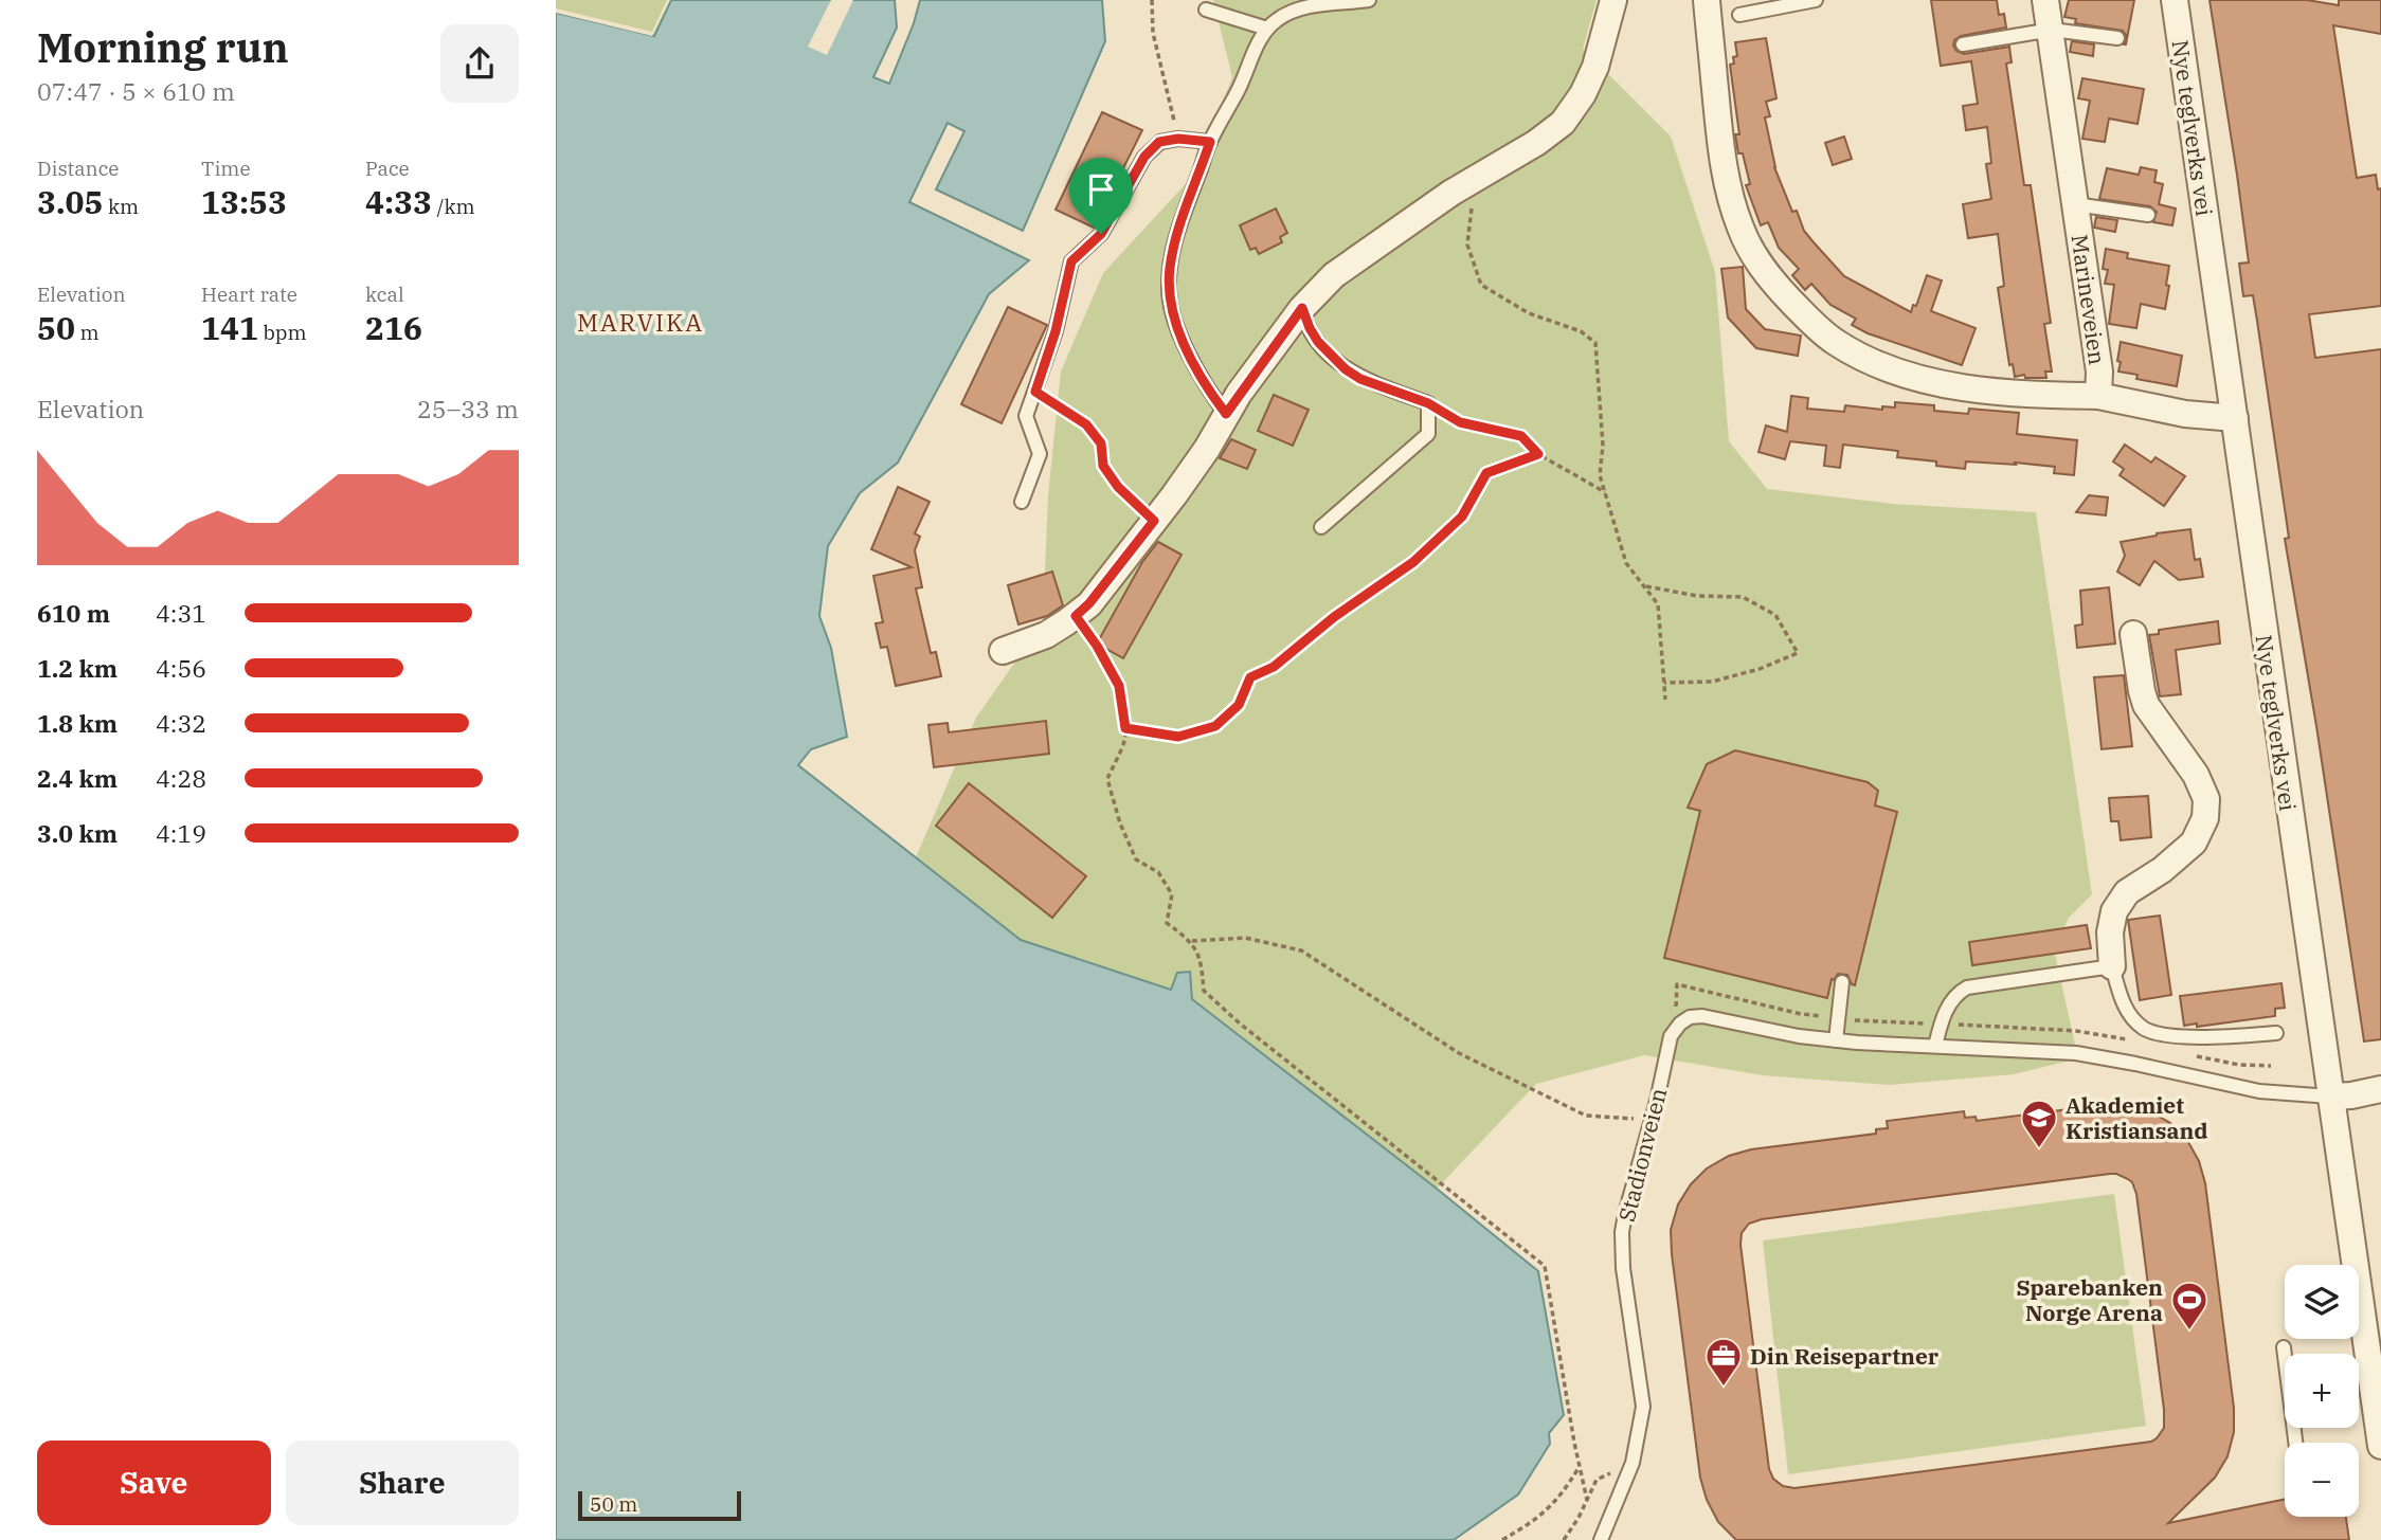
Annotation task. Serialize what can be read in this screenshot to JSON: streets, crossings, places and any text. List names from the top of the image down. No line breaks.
{"streets":{"street":["Nye teglverks vei","Marineveien","Stadionveien"]},"crossings":[["Nye teglverks vei","Marineveien"],["Nye teglverks vei","Stadionveien"]],"districts":["MARVIKA"],"places":{"school or university":["Akademiet Kristiansand"],"sports":["Sparebanken Norge Arena"],"office":["Din Reisepartner"]},"scale_bar":"50 m","page":{"heading":["Morning run","07:47 · 5 × 610 m"],"stats":[["Distance","3.05 km"],["Time","13:53"],["Pace","4:33 /km"],["Elevation","50 m"],["Heart rate","141 bpm"],["kcal","216"]],"chart":["Elevation","25–33 m"],"list":[{"name":"610 m","note":"4:31"},{"name":"1.2 km","note":"4:56"},{"name":"1.8 km","note":"4:32"},{"name":"2.4 km","note":"4:28"},{"name":"3.0 km","note":"4:19"}],"map_buttons":["+","−"],"buttons":["Save","Share"],"scale":"50 m"}}
